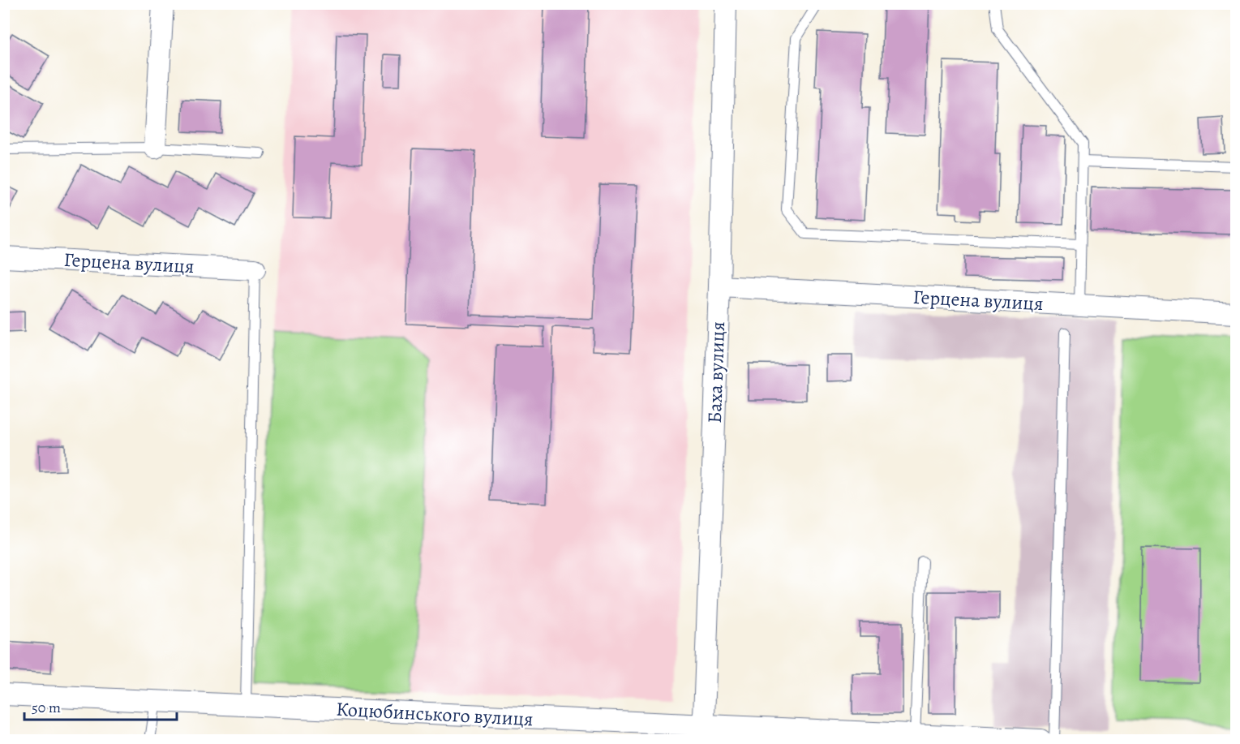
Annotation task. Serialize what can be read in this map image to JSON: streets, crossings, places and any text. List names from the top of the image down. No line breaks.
{"streets":{"street":["Герцена вулиця","Баха вулиця","Коцюбинського вулиця"]},"crossings":[["Герцена вулиця","Баха вулиця"],["Баха вулиця","Коцюбинського вулиця"]],"scale_bar":"50 m"}
